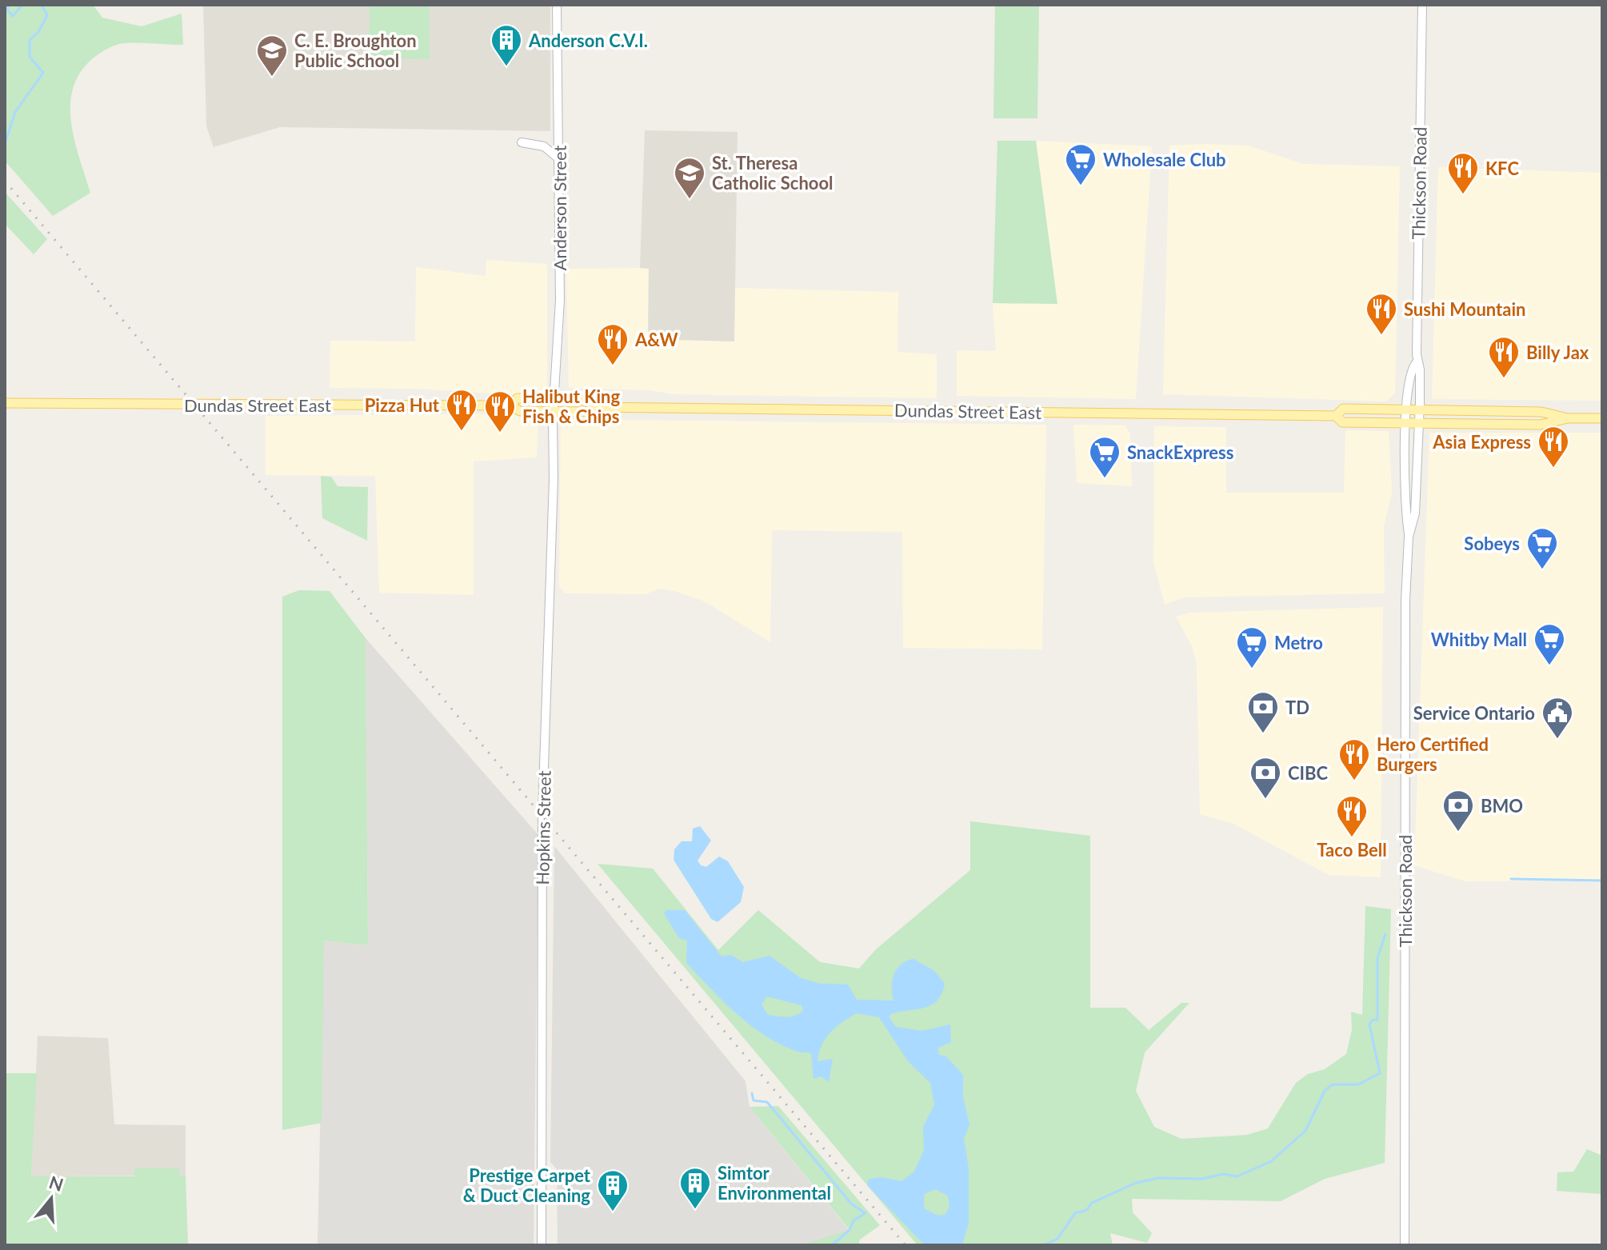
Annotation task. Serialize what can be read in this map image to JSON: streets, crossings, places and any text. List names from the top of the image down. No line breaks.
{"streets":{"main road":["Thickson Road","Anderson Street","Dundas Street East","Hopkins Street"]},"crossings":[["Thickson Road","Dundas Street East"],["Anderson Street","Dundas Street East"],["Anderson Street","Hopkins Street"],["Dundas Street East","Hopkins Street"]],"places":{"building":["Anderson C.V.I.","Simtor Environmental","Prestige Carpet & Duct Cleaning"],"school or university":["C. E. Broughton Public School","St. Theresa Catholic School"],"supermarket":["Wholesale Club","SnackExpress","Sobeys","Whitby Mall","Metro"],"restaurant":["KFC","Sushi Mountain","A&W","Billy Jax","Pizza Hut","Halibut King Fish & Chips","Asia Express","Hero Certified Burgers","Taco Bell"],"bank":["TD","CIBC","BMO"],"public building":["Service Ontario"]},"north":"top"}
